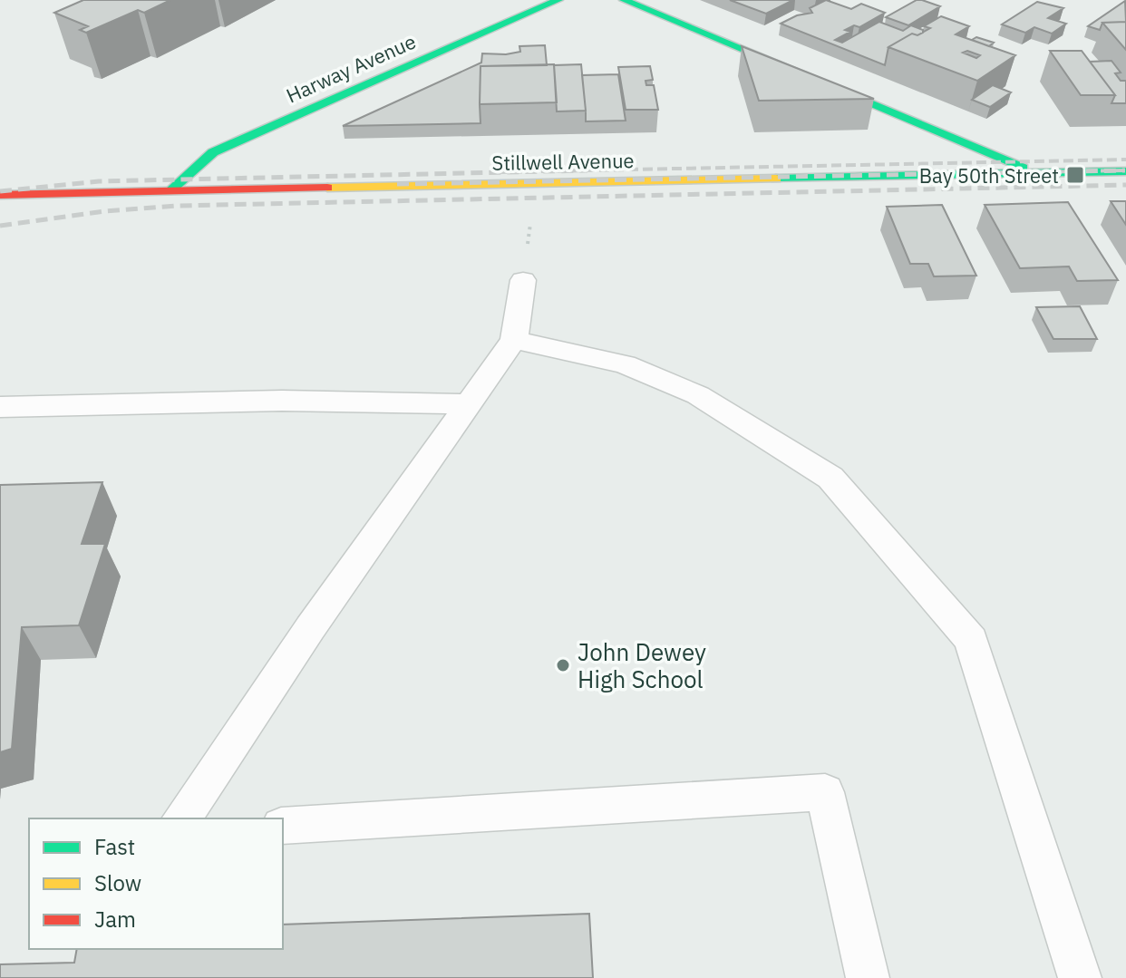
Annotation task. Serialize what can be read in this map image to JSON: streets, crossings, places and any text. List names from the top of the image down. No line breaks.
{"streets":{"street":["Harway Avenue","Stillwell Avenue"]},"crossings":[["Harway Avenue","Stillwell Avenue"]],"places":{"transit":["Bay 50th Street"],"other":["John Dewey High School"]},"legend":["Fast","Slow","Jam"]}
